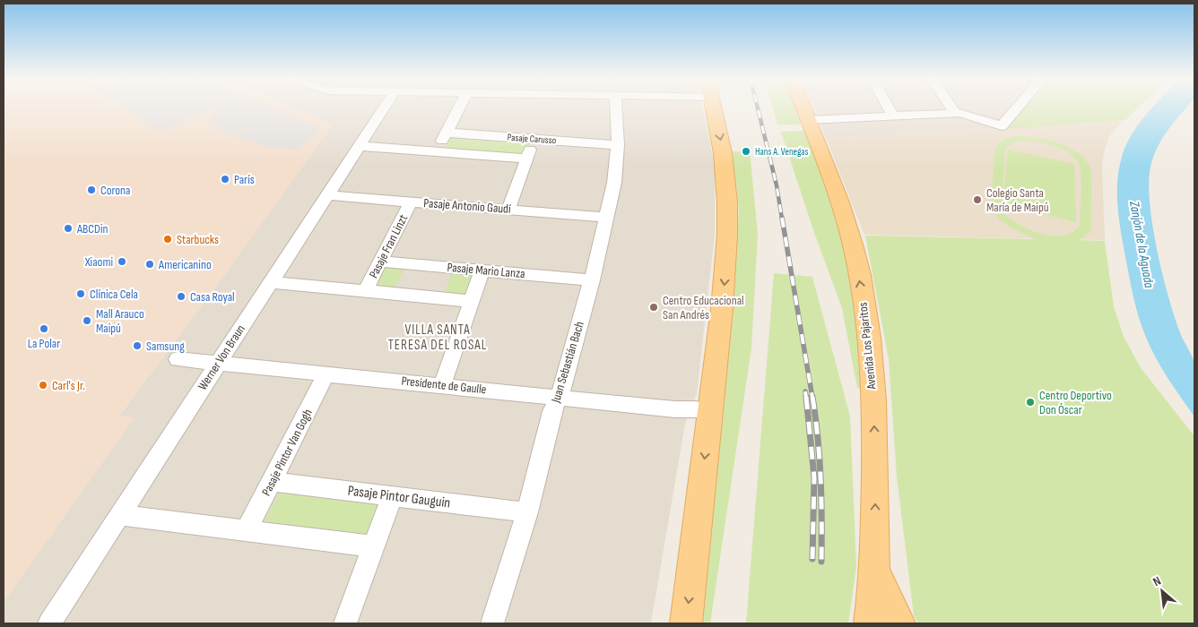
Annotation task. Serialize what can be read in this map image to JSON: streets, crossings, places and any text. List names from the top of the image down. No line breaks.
{"streets":{"main road":["Avenida Los Pajaritos"],"street":["Pasaje Carusso","Pasaje Antonio Gaudí","Pasaje Fran Linzt","Pasaje Mario Lanza","Werner Von Braun","Juan Sebastián Bach","Presidente de Gaulle","Pasaje Pintor Van Gogh","Pasaje Pintor Gauguin"]},"crossings":[["Pasaje Carusso","Werner Von Braun"],["Pasaje Carusso","Juan Sebastián Bach"],["Pasaje Antonio Gaudí","Pasaje Fran Linzt"],["Pasaje Antonio Gaudí","Werner Von Braun"],["Pasaje Antonio Gaudí","Juan Sebastián Bach"],["Pasaje Fran Linzt","Pasaje Mario Lanza"],["Pasaje Mario Lanza","Juan Sebastián Bach"],["Werner Von Braun","Presidente de Gaulle"],["Juan Sebastián Bach","Presidente de Gaulle"],["Juan Sebastián Bach","Pasaje Pintor Gauguin"],["Presidente de Gaulle","Pasaje Pintor Van Gogh"],["Pasaje Pintor Van Gogh","Pasaje Pintor Gauguin"]],"districts":["VILLA SANTA TERESA DEL ROSAL"],"water":["Zanjón de la Aguada"],"places":["Hans A. Venegas","París","Corona","Colegio Santa María de Maipú","ABCDin","Starbucks","Xiaomi","Americanino","Clínica Cela","Casa Royal","Centro Educacional San Andrés","Mall Arauco Maipú","La Polar","Samsung","Carl's Jr.","Centro Deportivo Don Óscar"],"north":"top left"}
